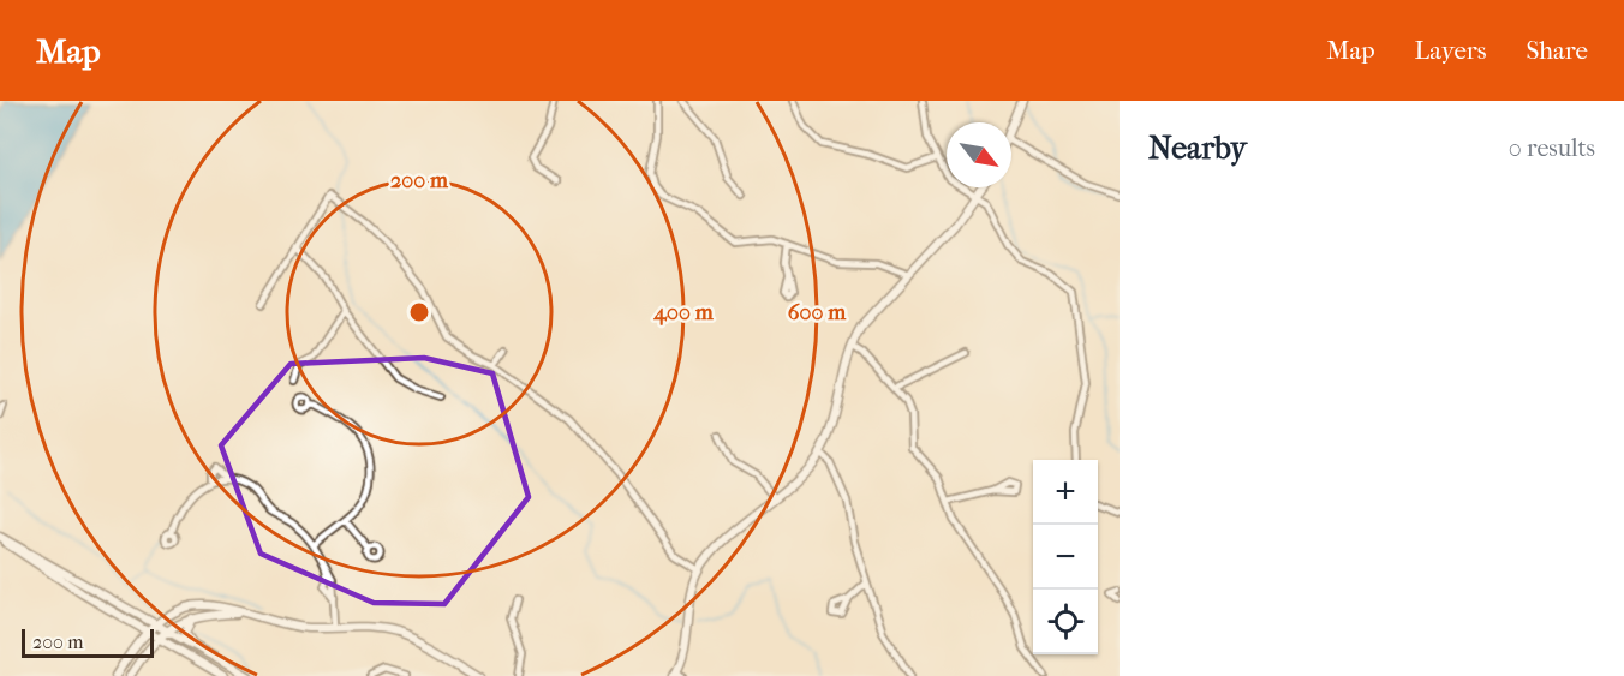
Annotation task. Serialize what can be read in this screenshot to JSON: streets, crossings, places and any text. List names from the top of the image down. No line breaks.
{"scale_bar":"200 m","north":"bottom right","page":{"header":"Map","nav":["Map","Layers","Share"],"heading":["Nearby","0 results"],"map_buttons":["+","−"],"scale":"200 m"},"rings":["200 m","400 m","600 m"]}
